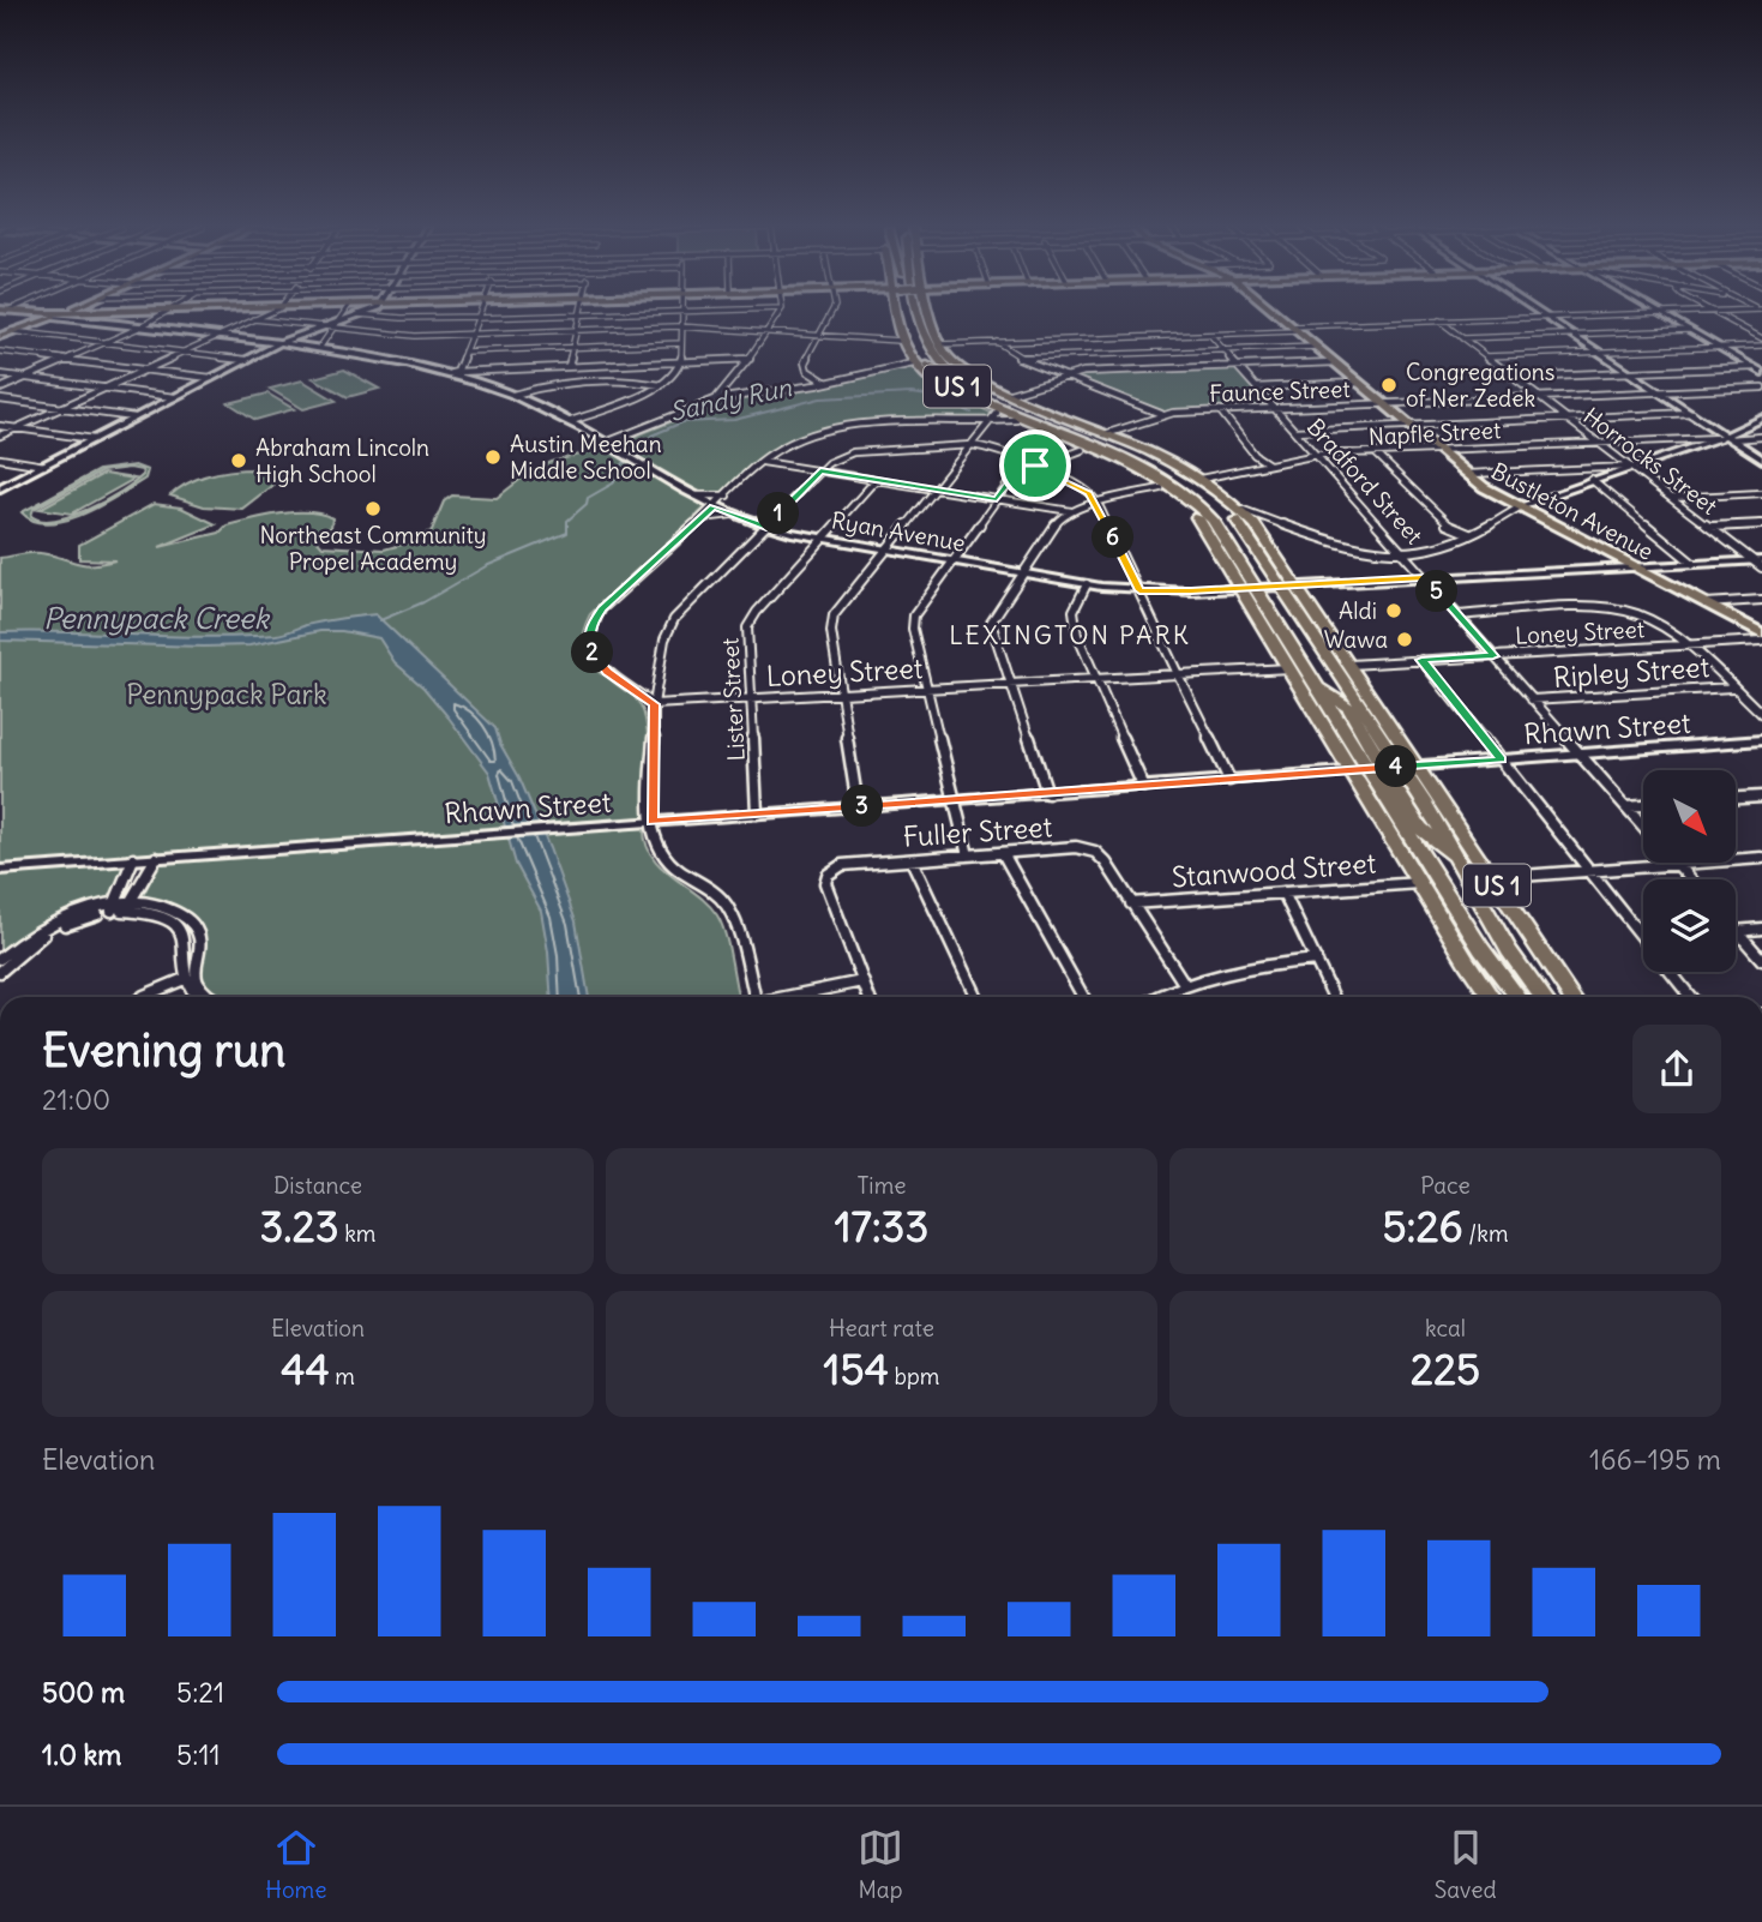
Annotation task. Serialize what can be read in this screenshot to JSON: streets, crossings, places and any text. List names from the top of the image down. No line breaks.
{"streets":{"highway":["US 1"],"main road":["Bustleton Avenue"],"street":["Faunce Street","Napfle Street","Horrocks Street","Bradford Street","Ryan Avenue","Loney Street","Ripley Street","Lister Street","Rhawn Street","Fuller Street","Stanwood Street"]},"crossings":[["US 1","Faunce Street"],["US 1","Napfle Street"],["US 1","Ryan Avenue"],["US 1","Loney Street"],["US 1","Rhawn Street"],["US 1","Stanwood Street"],["Faunce Street","Horrocks Street"],["Faunce Street","Bradford Street"],["Faunce Street","Bustleton Avenue"],["Napfle Street","Horrocks Street"],["Napfle Street","Bradford Street"],["Napfle Street","Bustleton Avenue"],["Horrocks Street","Ryan Avenue"],["Bradford Street","Ryan Avenue"],["Bradford Street","Loney Street"],["Bradford Street","Ripley Street"],["Bradford Street","Rhawn Street"],["Bustleton Avenue","Ryan Avenue"],["Ryan Avenue","Lister Street"],["Loney Street","Lister Street"],["Lister Street","Rhawn Street"],["Fuller Street","Stanwood Street"]],"districts":["LEXINGTON PARK"],"water":["Sandy Run","Pennypack Creek"],"parks":["Pennypack Park"],"places":["Congregations of Ner Zedek","Austin Meehan Middle School","Abraham Lincoln High School","Northeast Community Propel Academy","Aldi","Wawa"],"north":"bottom right","page":{"pins":["1","6","5","2","4","3"],"heading":["Evening run","21:00"],"stats":[["Distance","3.23 km"],["Time","17:33"],["Pace","5:26 /km"],["Elevation","44 m"],["Heart rate","154 bpm"],["kcal","225"]],"chart":["Elevation","166–195 m"],"list":[{"name":"500 m","note":"5:21"},{"name":"1.0 km","note":"5:11"}],"tabs":["Home","Map","Saved"]}}
